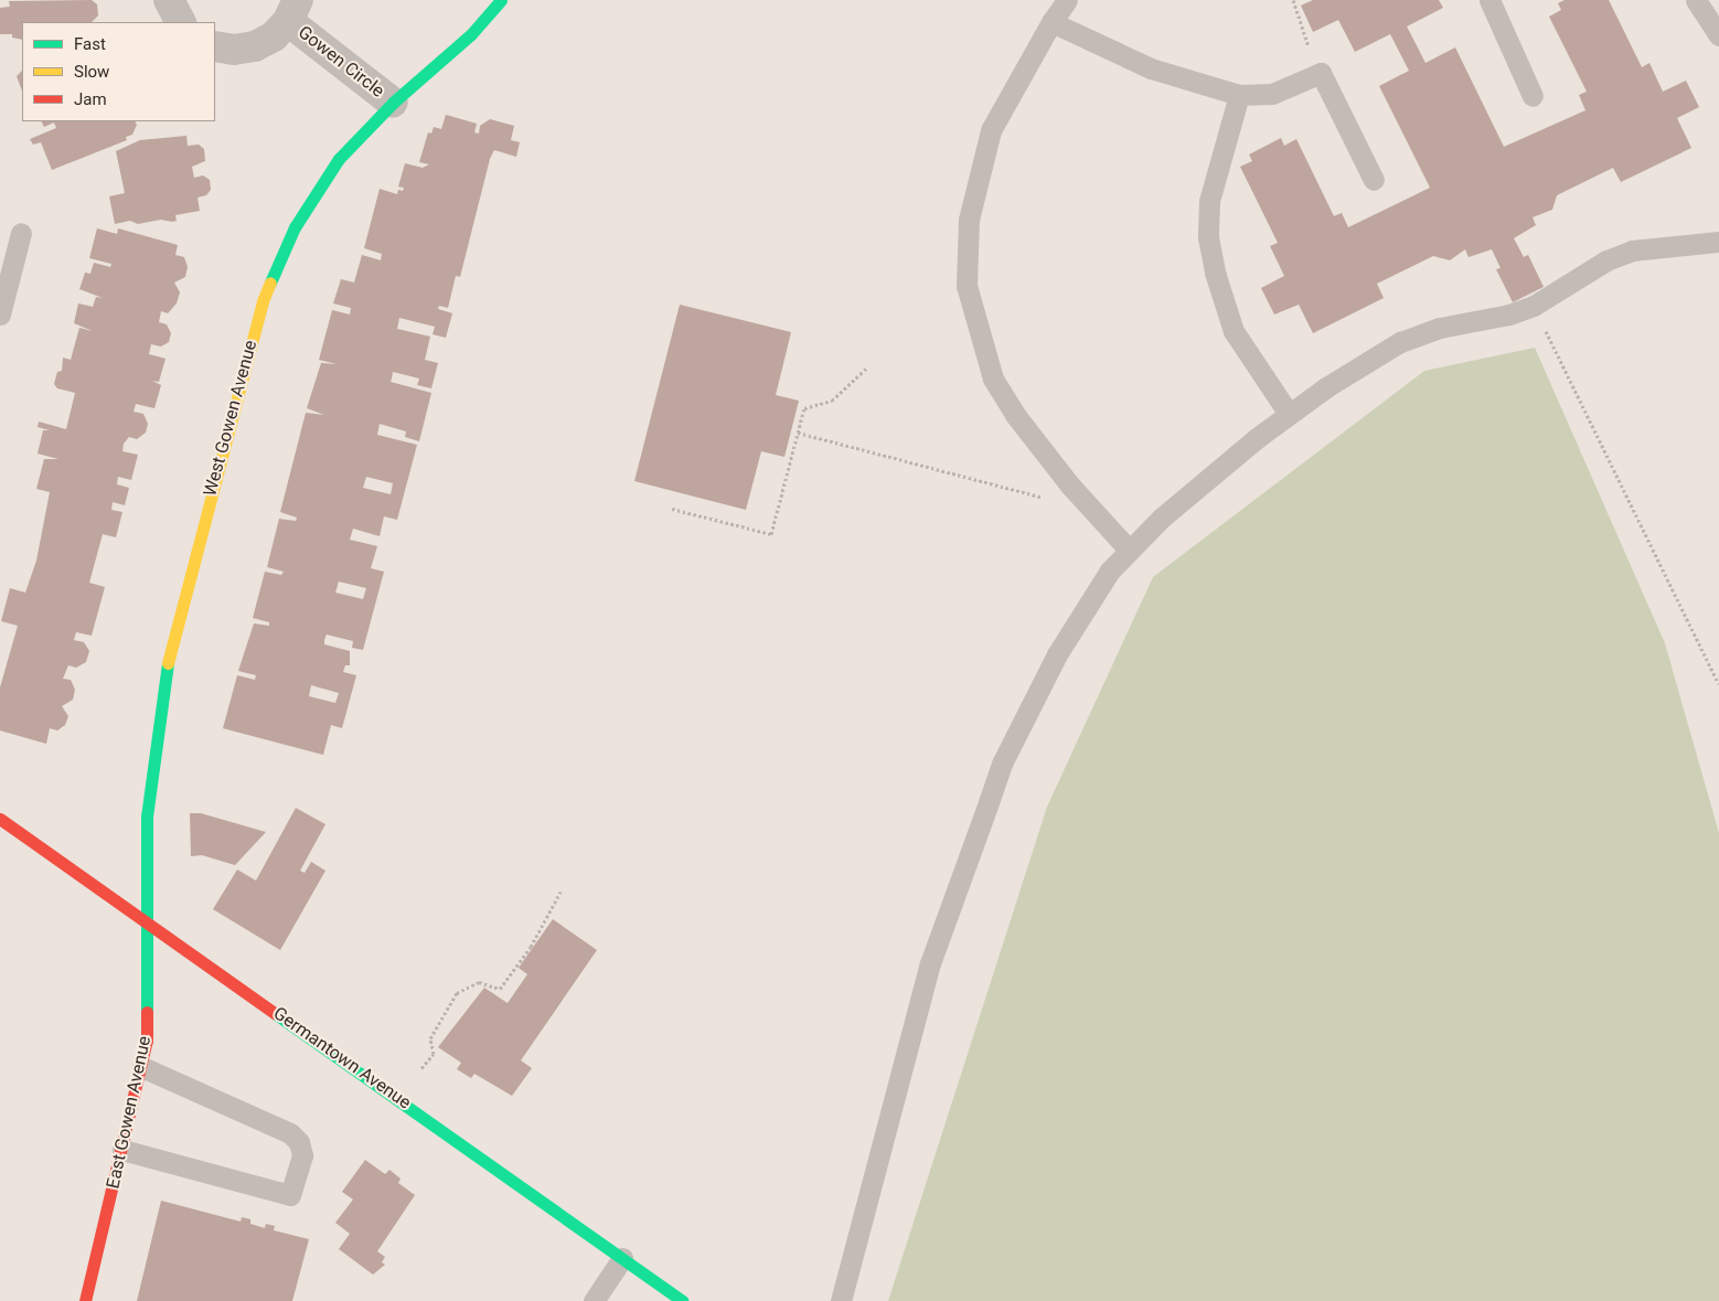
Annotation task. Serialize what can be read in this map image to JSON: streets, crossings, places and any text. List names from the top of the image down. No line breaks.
{"streets":{"street":["Gowen Circle","West Gowen Avenue","Germantown Avenue","East Gowen Avenue"]},"crossings":[["Gowen Circle","West Gowen Avenue"],["West Gowen Avenue","Germantown Avenue"],["West Gowen Avenue","East Gowen Avenue"],["Germantown Avenue","East Gowen Avenue"]],"legend":["Fast","Slow","Jam"]}
